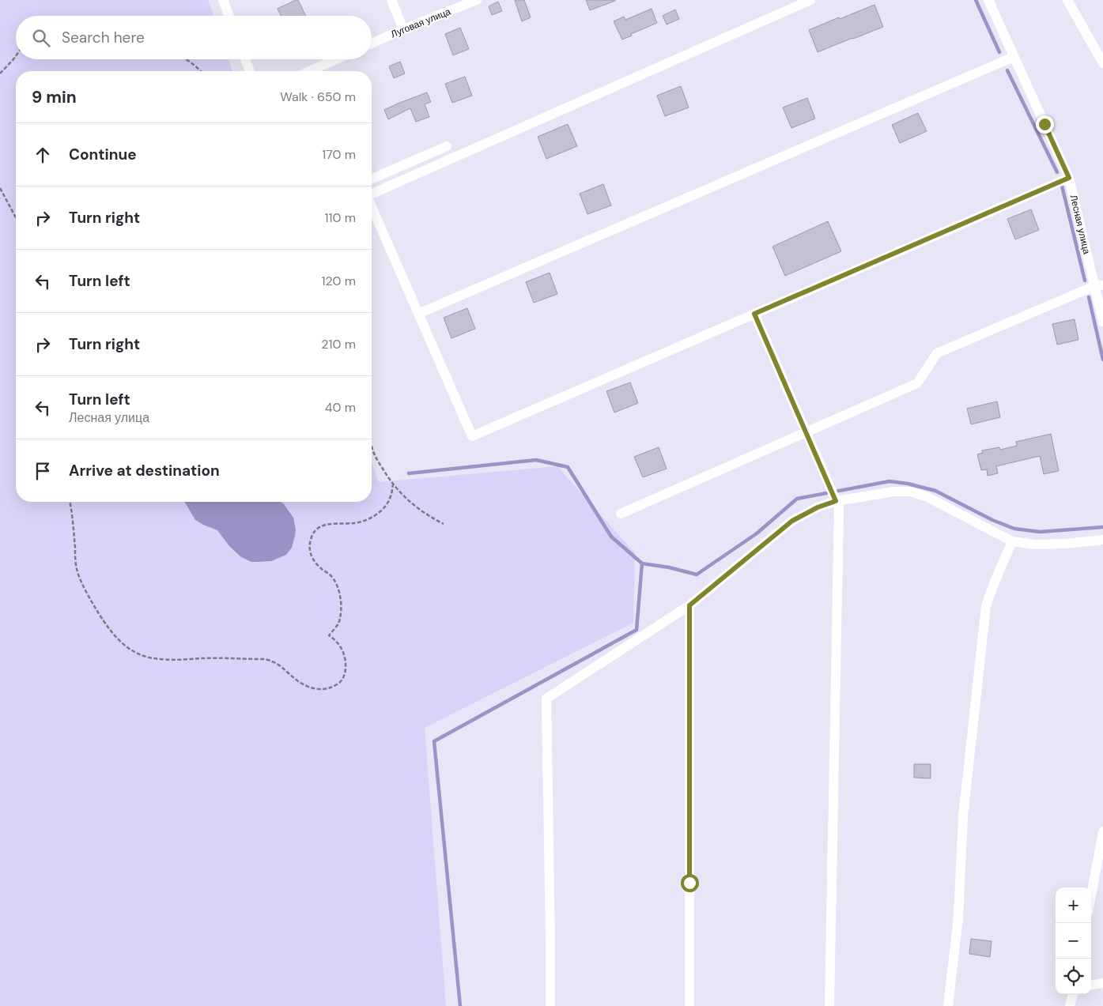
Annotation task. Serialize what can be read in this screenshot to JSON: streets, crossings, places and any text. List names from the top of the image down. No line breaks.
{"streets":{"street":["Луговая улица","Лесная улица"]},"page":{"search":"Search here","heading":["9 min","Walk · 650 m"],"list":[["Continue","170 m"],["Turn right","110 m"],["Turn left","120 m"],["Turn right","210 m"],["Turn left","Лесная улица","40 m"],"Arrive at destination"],"map_buttons":["+","−"]}}
